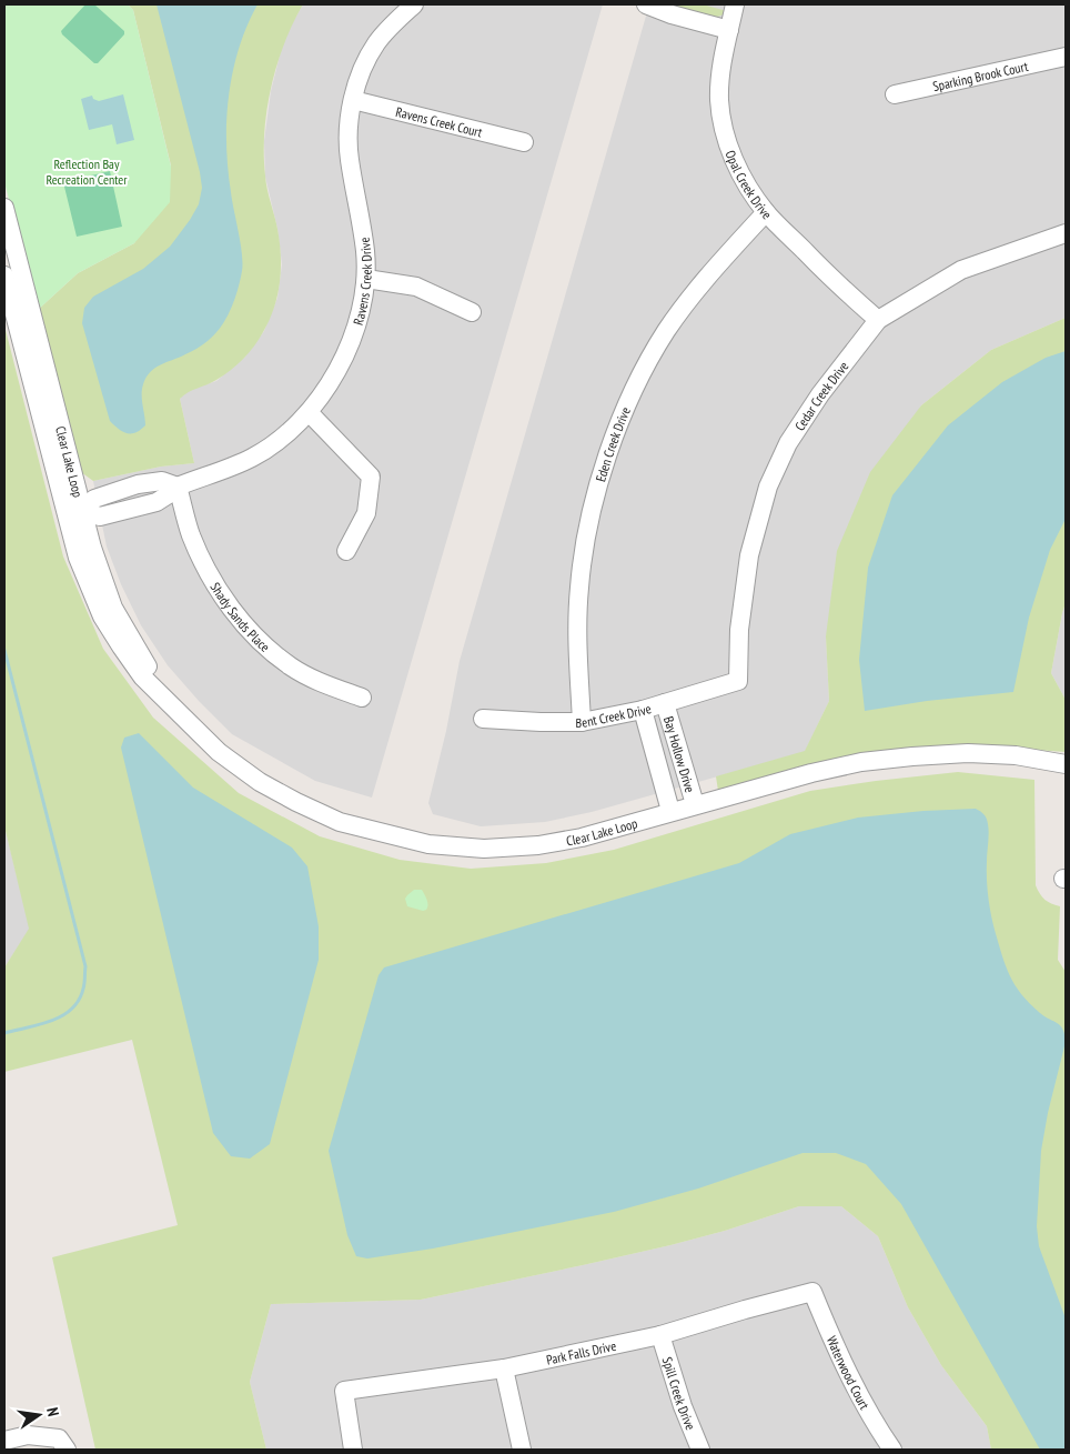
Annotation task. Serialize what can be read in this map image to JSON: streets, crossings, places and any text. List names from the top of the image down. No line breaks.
{"streets":{"street":["Sparking Brook Court","Ravens Creek Court","Opal Creek Drive","Ravens Creek Drive","Cedar Creek Drive","Eden Creek Drive","Clear Lake Loop","Shady Sands Place","Bent Creek Drive","Bay Hollow Drive","Park Falls Drive","Waterwood Court","Spill Creek Drive"]},"crossings":[["Ravens Creek Court","Ravens Creek Drive"],["Opal Creek Drive","Cedar Creek Drive"],["Opal Creek Drive","Eden Creek Drive"],["Ravens Creek Drive","Clear Lake Loop"],["Ravens Creek Drive","Shady Sands Place"],["Cedar Creek Drive","Bent Creek Drive"],["Eden Creek Drive","Bent Creek Drive"],["Clear Lake Loop","Bay Hollow Drive"],["Bent Creek Drive","Bay Hollow Drive"],["Park Falls Drive","Waterwood Court"],["Park Falls Drive","Spill Creek Drive"]],"parks":["Reflection Bay Recreation Center"],"north":"right"}
